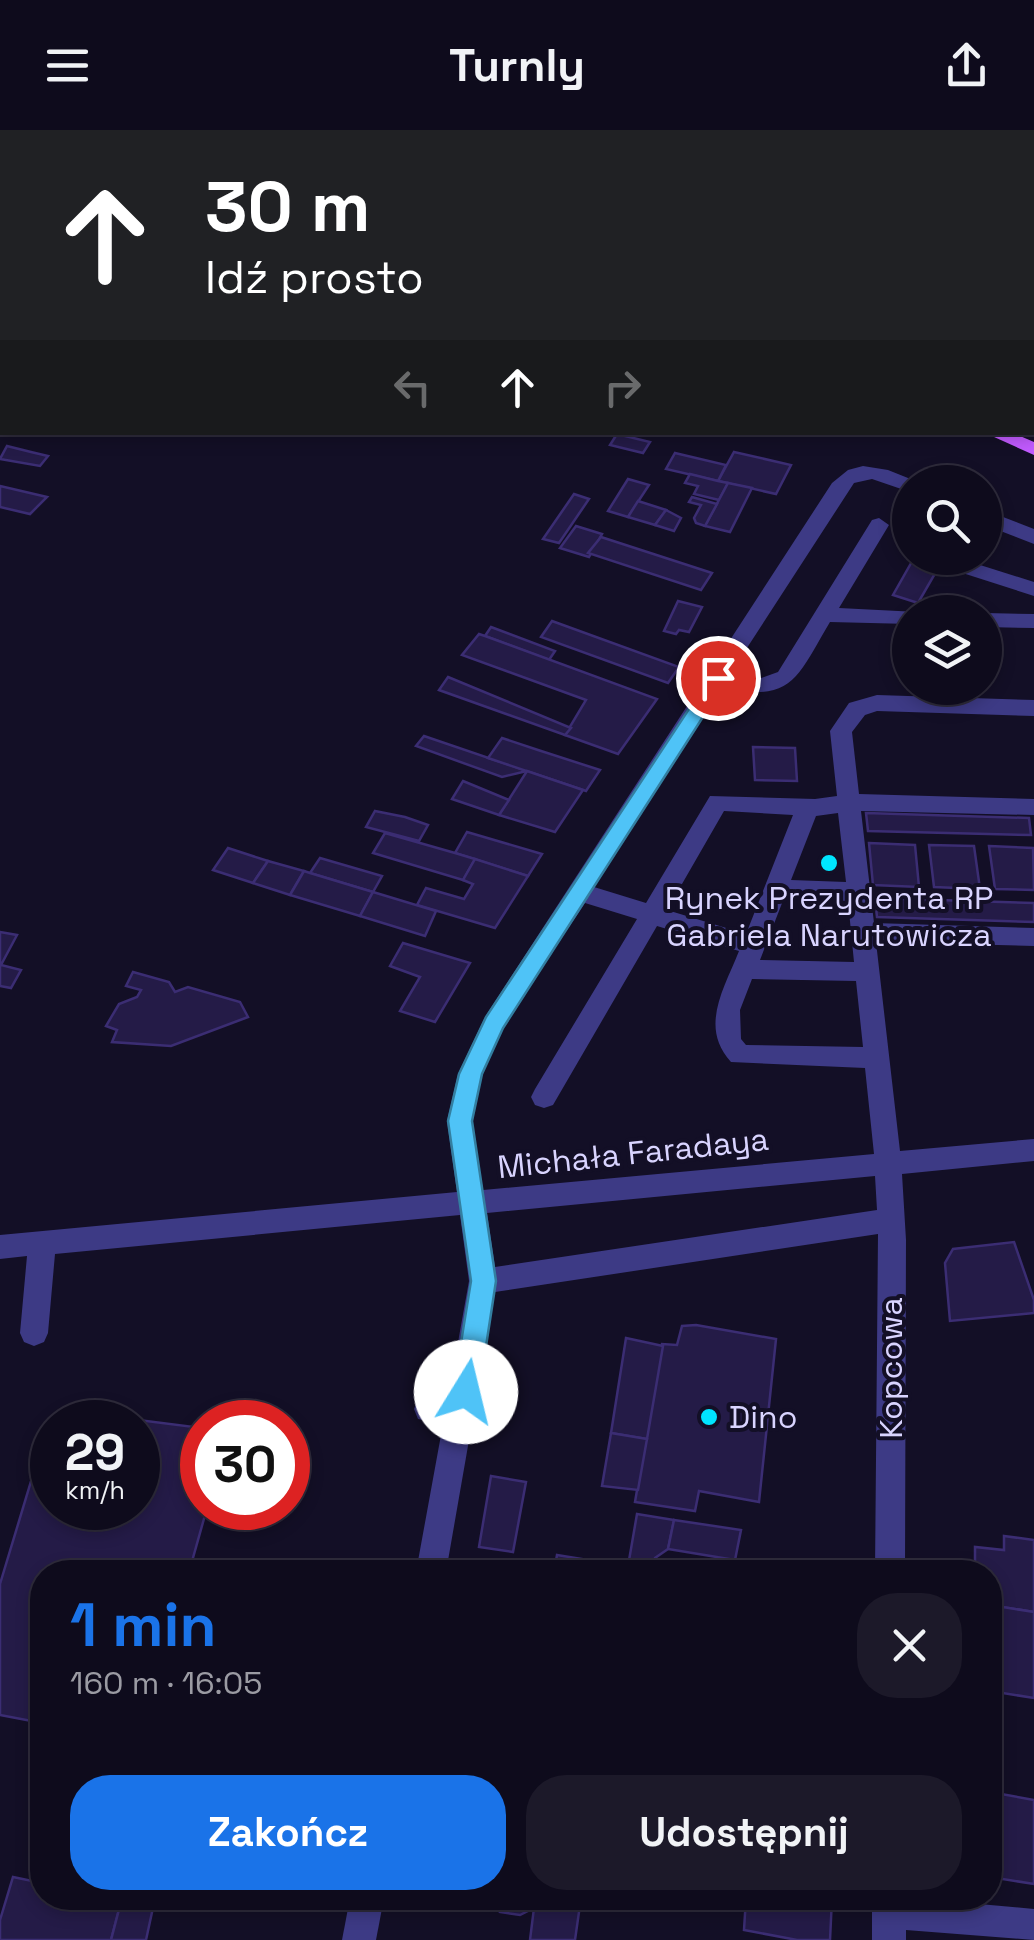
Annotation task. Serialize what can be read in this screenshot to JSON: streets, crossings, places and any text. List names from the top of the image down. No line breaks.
{"streets":{"street":["Michała Faradaya","Kopcowa"]},"crossings":[["Michała Faradaya","Kopcowa"]],"places":["Rynek Prezydenta RP Gabriela Narutowicza","Dino"],"page":{"header":"Turnly","turn":["30 m","Idź prosto"],"speed":"29 km/h","limit":"30","heading":["1 min","160 m · 16:05"],"buttons":["Zakończ","Udostępnij"]}}
